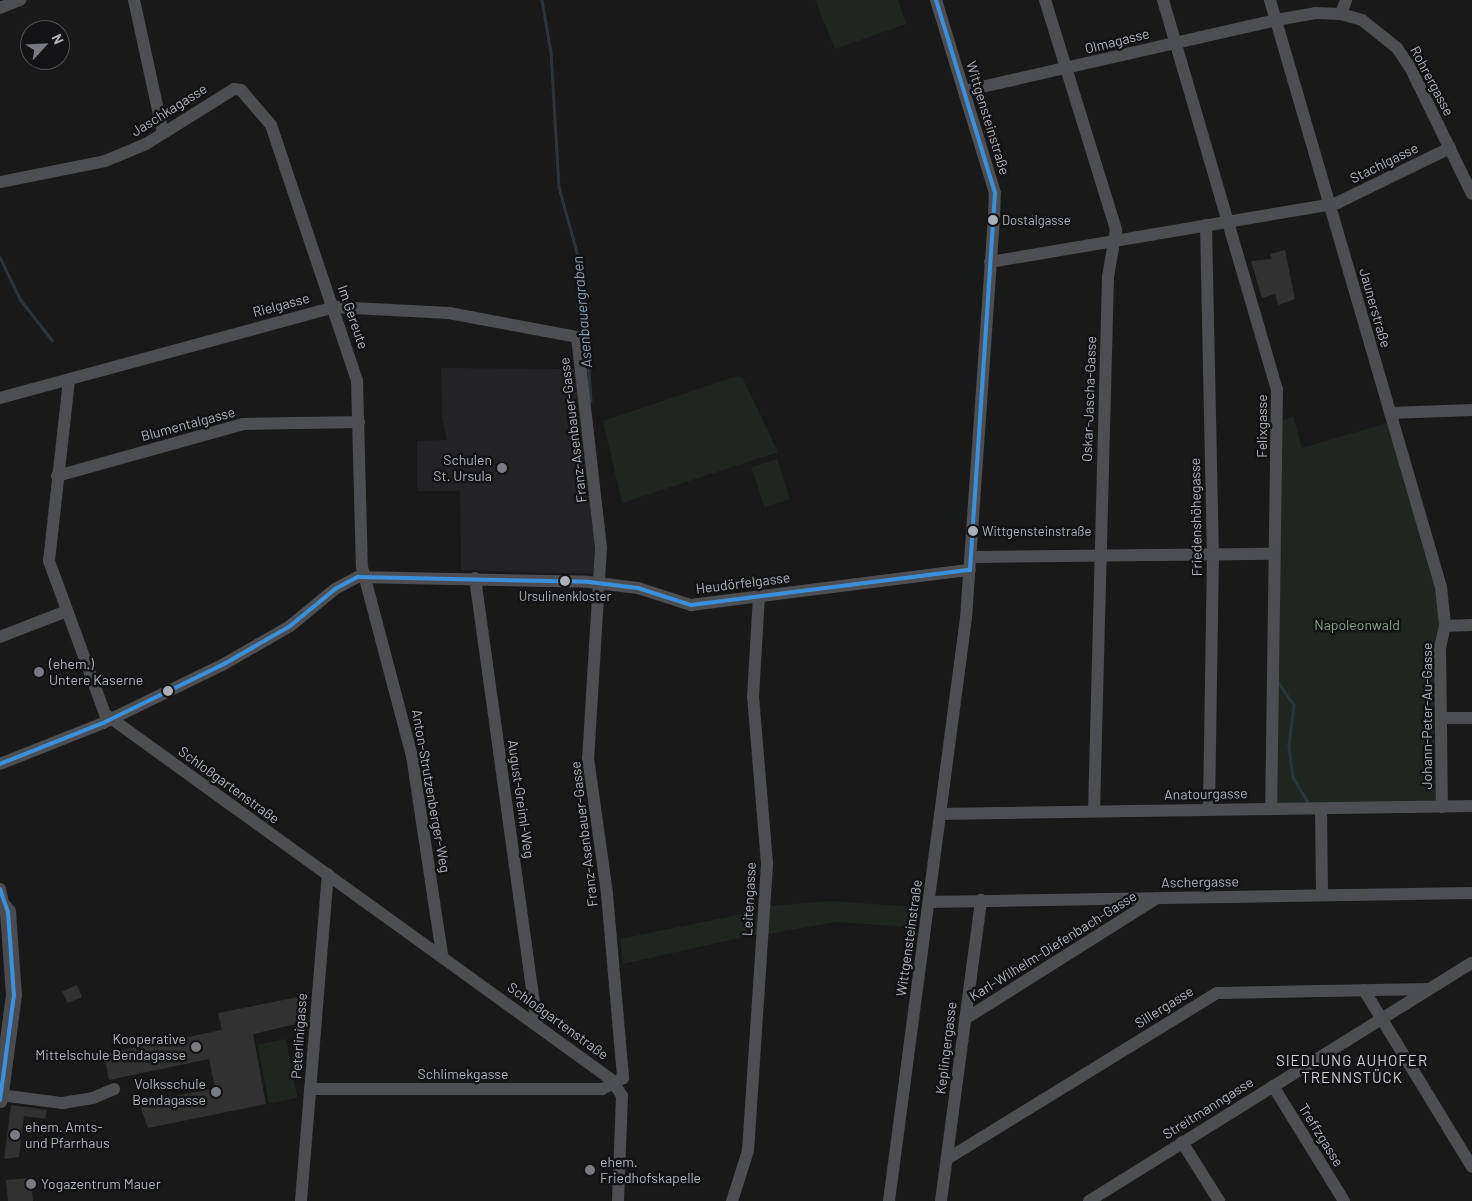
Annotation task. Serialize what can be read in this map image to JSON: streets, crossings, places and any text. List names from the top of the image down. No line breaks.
{"streets":{"street":["Olmagasse","Rohrergasse","Jaschkagasse","Wittgensteinstraße","Stachlgasse","Rielgasse","Jaunerstraße","Im Gereute","Oskar-Jascha-Gasse","Blumentalgasse","Felixgasse","Franz-Asenbauer-Gasse","Friedenshöhegasse","Heudörfelgasse","Johann-Peter-Au-Gasse","Schloßgartenstraße","Anton-Strutzenberger-Weg","Anatourgasse","August-Greiml-Weg","Aschergasse","Leitengasse","Karl-Wilhelm-Diefenbach-Gasse","Sillergasse","Peterlinigasse","Keplingergasse","Schlimekgasse","Streitmanngasse","Treffzgasse"]},"crossings":[["Olmagasse","Rohrergasse"],["Olmagasse","Wittgensteinstraße"],["Olmagasse","Jaunerstraße"],["Olmagasse","Oskar-Jascha-Gasse"],["Olmagasse","Felixgasse"],["Rohrergasse","Stachlgasse"],["Rohrergasse","Jaunerstraße"],["Jaschkagasse","Im Gereute"],["Wittgensteinstraße","Heudörfelgasse"],["Wittgensteinstraße","Anatourgasse"],["Wittgensteinstraße","Aschergasse"],["Stachlgasse","Jaunerstraße"],["Rielgasse","Im Gereute"],["Rielgasse","Franz-Asenbauer-Gasse"],["Rielgasse","Schloßgartenstraße"],["Jaunerstraße","Johann-Peter-Au-Gasse"],["Im Gereute","Blumentalgasse"],["Im Gereute","Heudörfelgasse"],["Im Gereute","Anton-Strutzenberger-Weg"],["Oskar-Jascha-Gasse","Heudörfelgasse"],["Oskar-Jascha-Gasse","Anatourgasse"],["Blumentalgasse","Schloßgartenstraße"],["Felixgasse","Heudörfelgasse"],["Felixgasse","Anatourgasse"],["Franz-Asenbauer-Gasse","Heudörfelgasse"],["Franz-Asenbauer-Gasse","Schloßgartenstraße"],["Franz-Asenbauer-Gasse","Schlimekgasse"],["Friedenshöhegasse","Heudörfelgasse"],["Friedenshöhegasse","Anatourgasse"],["Heudörfelgasse","Schloßgartenstraße"],["Heudörfelgasse","Anton-Strutzenberger-Weg"],["Heudörfelgasse","August-Greiml-Weg"],["Heudörfelgasse","Leitengasse"],["Johann-Peter-Au-Gasse","Anatourgasse"],["Schloßgartenstraße","Anton-Strutzenberger-Weg"],["Schloßgartenstraße","August-Greiml-Weg"],["Schloßgartenstraße","Peterlinigasse"],["Schloßgartenstraße","Schlimekgasse"],["Aschergasse","Karl-Wilhelm-Diefenbach-Gasse"],["Aschergasse","Keplingergasse"],["Karl-Wilhelm-Diefenbach-Gasse","Keplingergasse"],["Sillergasse","Keplingergasse"],["Sillergasse","Streitmanngasse"],["Peterlinigasse","Schlimekgasse"],["Streitmanngasse","Treffzgasse"]],"districts":["SIEDLUNG AUHOFER TRENNSTÜCK"],"water":["Asenbauergraben"],"parks":["Napoleonwald"],"places":["Dostalgasse","Schulen St. Ursula","Wittgensteinstraße","Ursulinenkloster","(ehem.) Untere Kaserne","Kooperative Mittelschule Bendagasse","Volksschule Bendagasse","ehem. Amts- und Pfarrhaus","ehem. Friedhofskapelle","Yogazentrum Mauer"],"north":"top right"}
